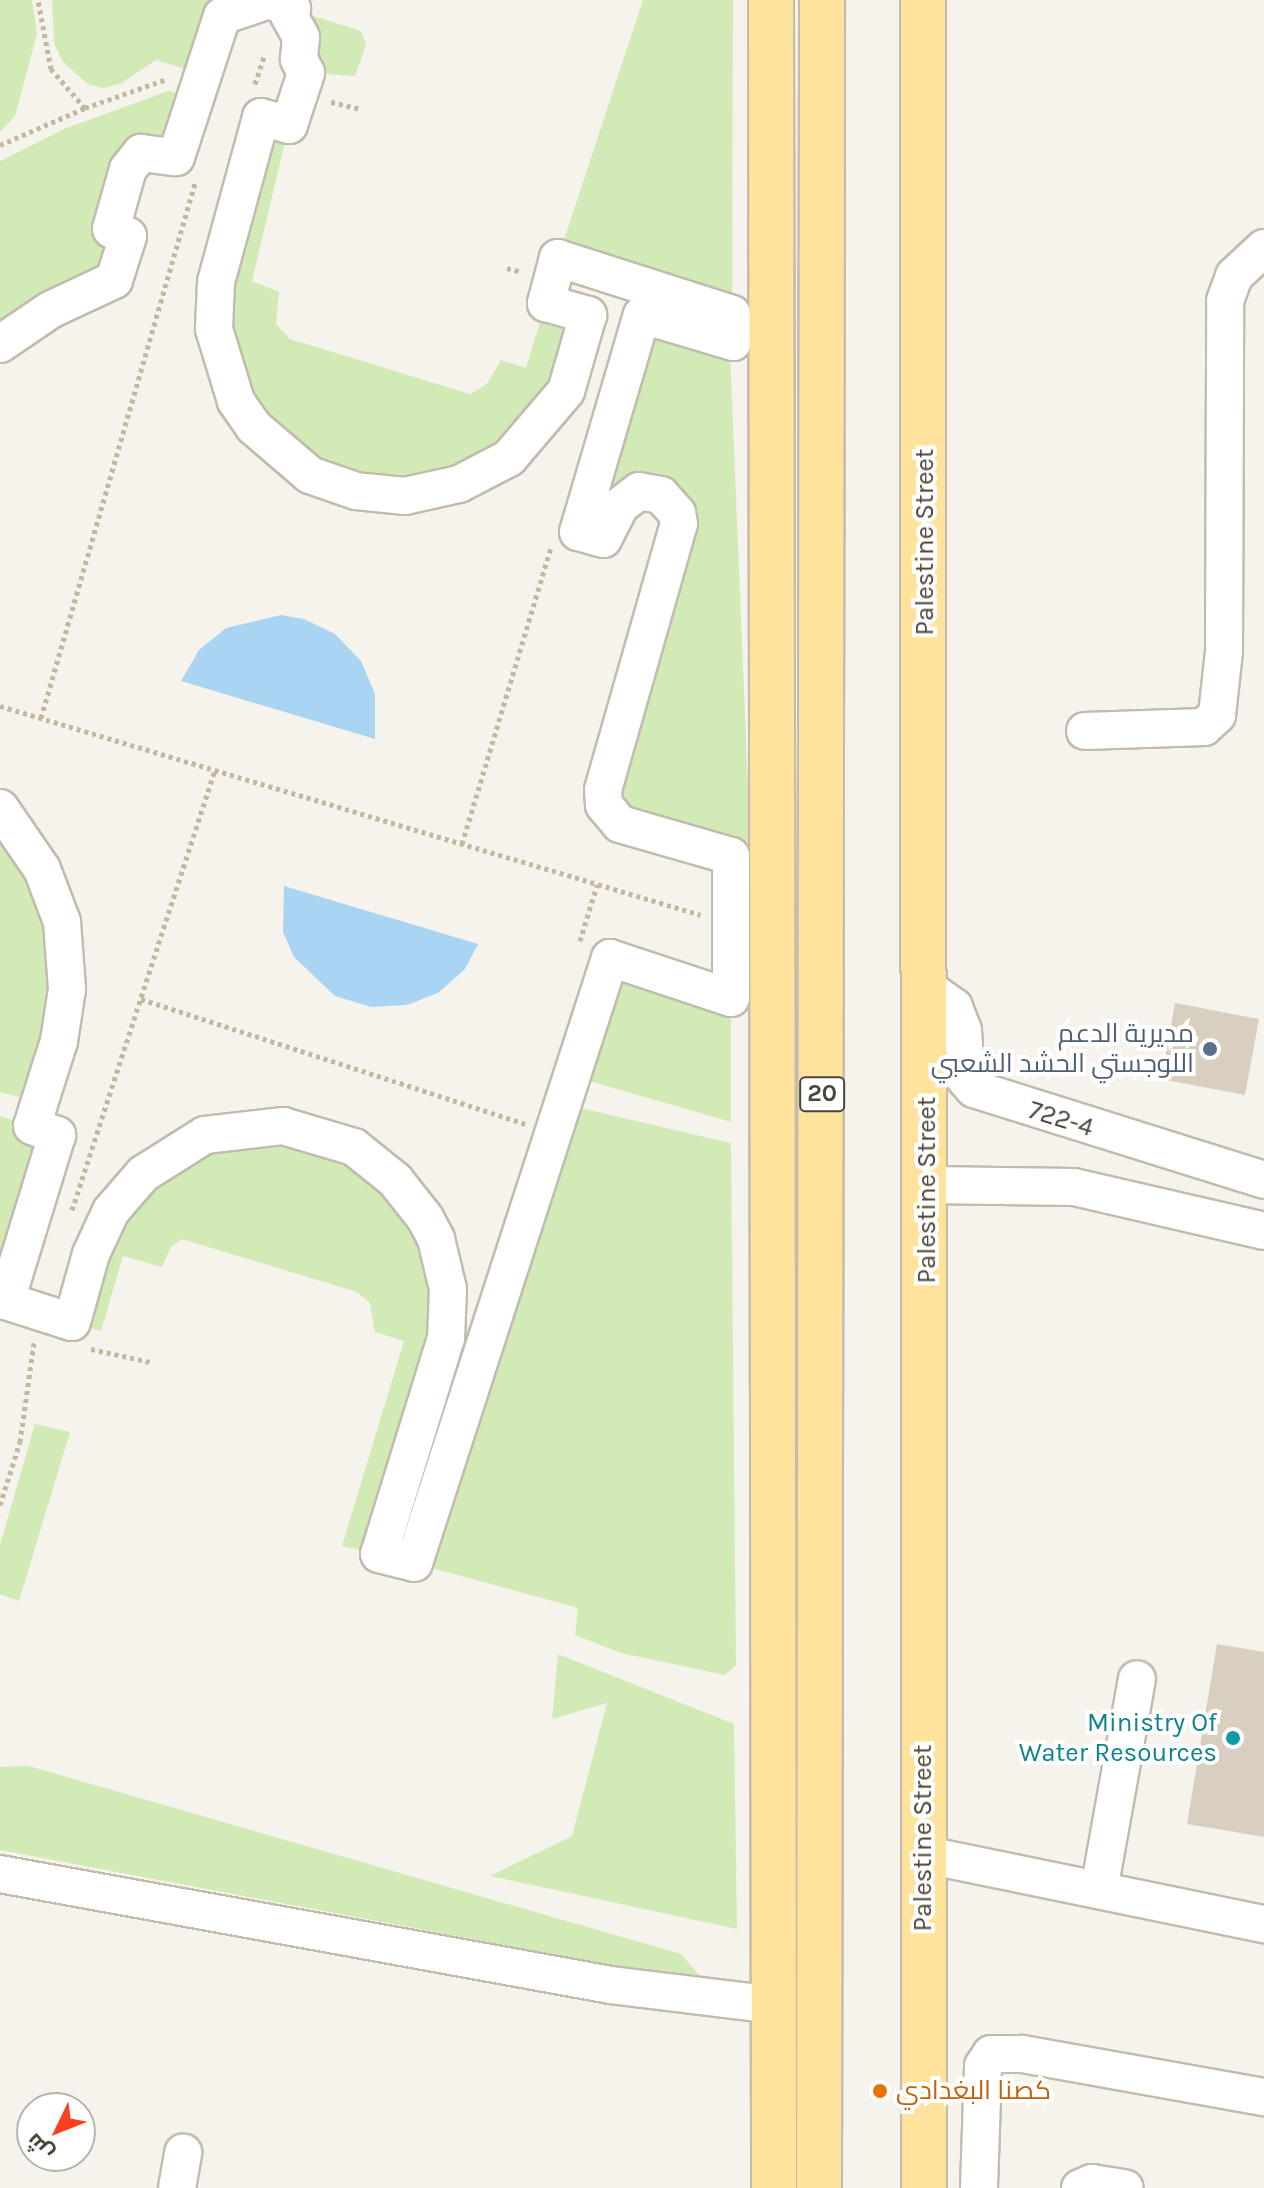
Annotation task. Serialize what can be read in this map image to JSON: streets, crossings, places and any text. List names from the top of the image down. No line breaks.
{"streets":{"main road":["Palestine Street","20"],"street":["722-4"]},"crossings":[["Palestine Street","722-4"]],"places":["مديرية الدعم اللوجستي الحشد الشعبي","Ministry Of Water Resources","كصنا البغدادي"],"north":"bottom left"}
